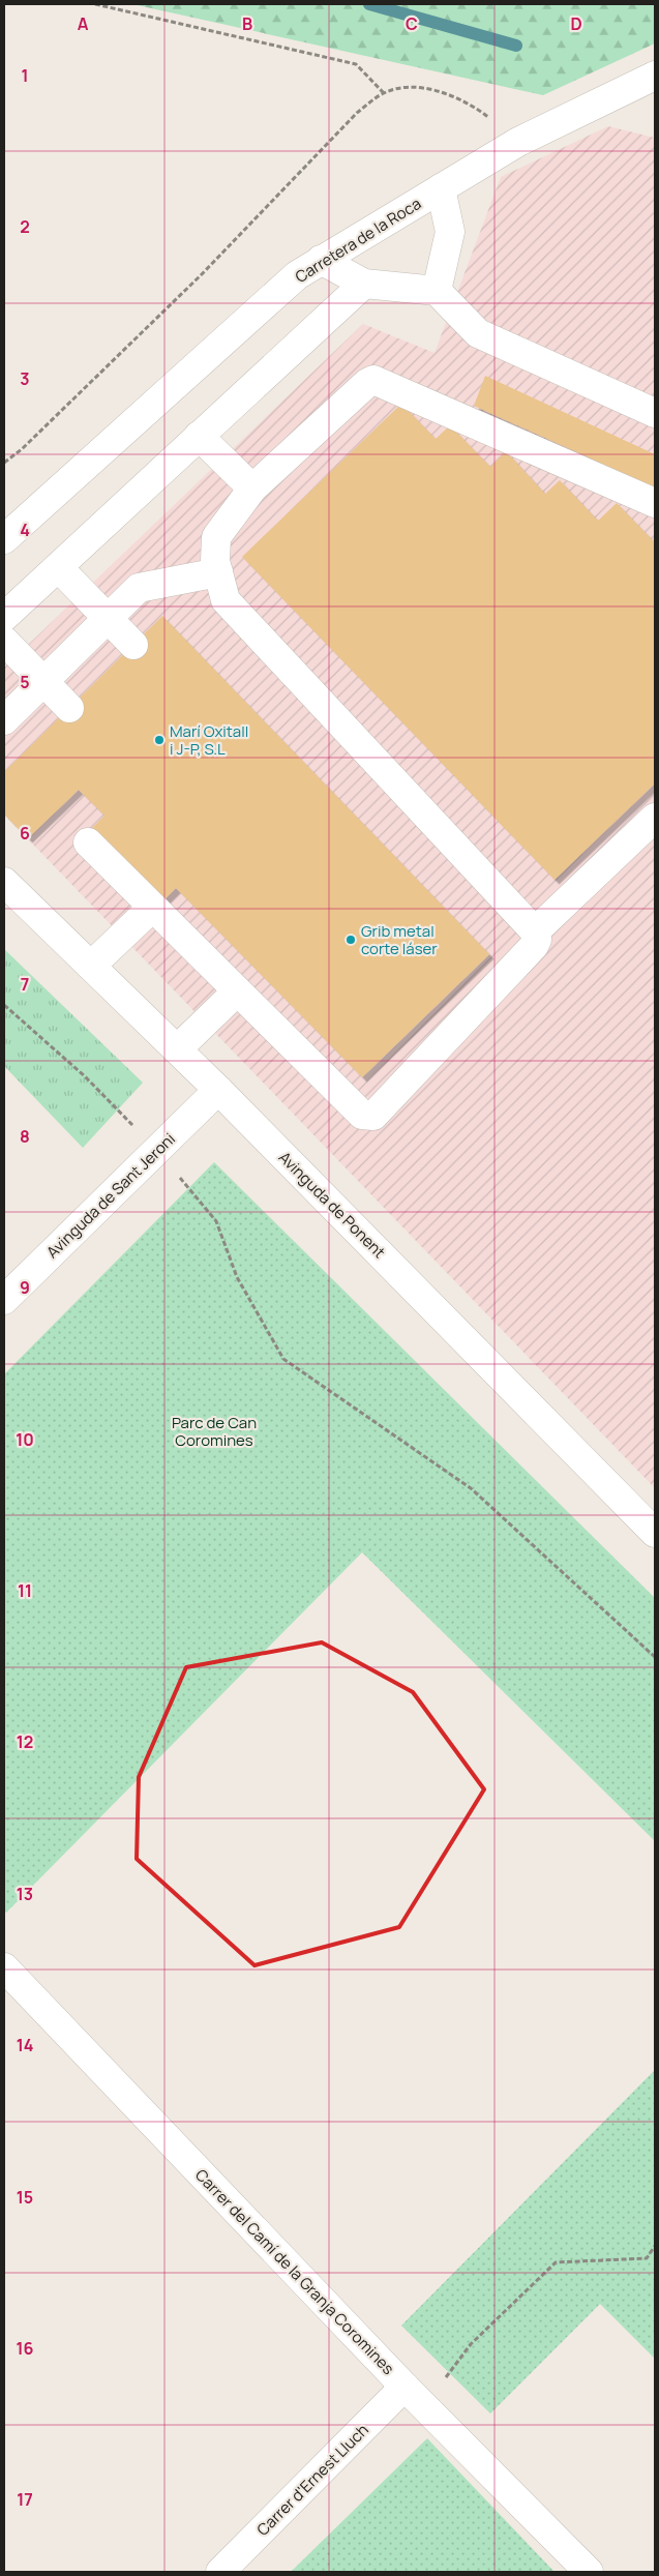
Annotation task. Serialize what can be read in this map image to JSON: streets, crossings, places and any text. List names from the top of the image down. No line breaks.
{"streets":{"street":["Carretera de la Roca","Avinguda de Sant Jeroni","Avinguda de Ponent","Carrer del Camí de la Granja Coromines","Carrer d'Ernest Lluch"]},"crossings":[["Avinguda de Sant Jeroni","Avinguda de Ponent"],["Carrer del Camí de la Granja Coromines","Carrer d'Ernest Lluch"]],"parks":["Parc de Can Coromines"],"places":["Marí Oxitall i J-P, S.L","Grib metal corte láser"],"grid":{"columns":["A","B","C","D"],"rows":["1","2","3","4","5","6","7","8","9","10","11","12","13","14","15","16","17"]}}
